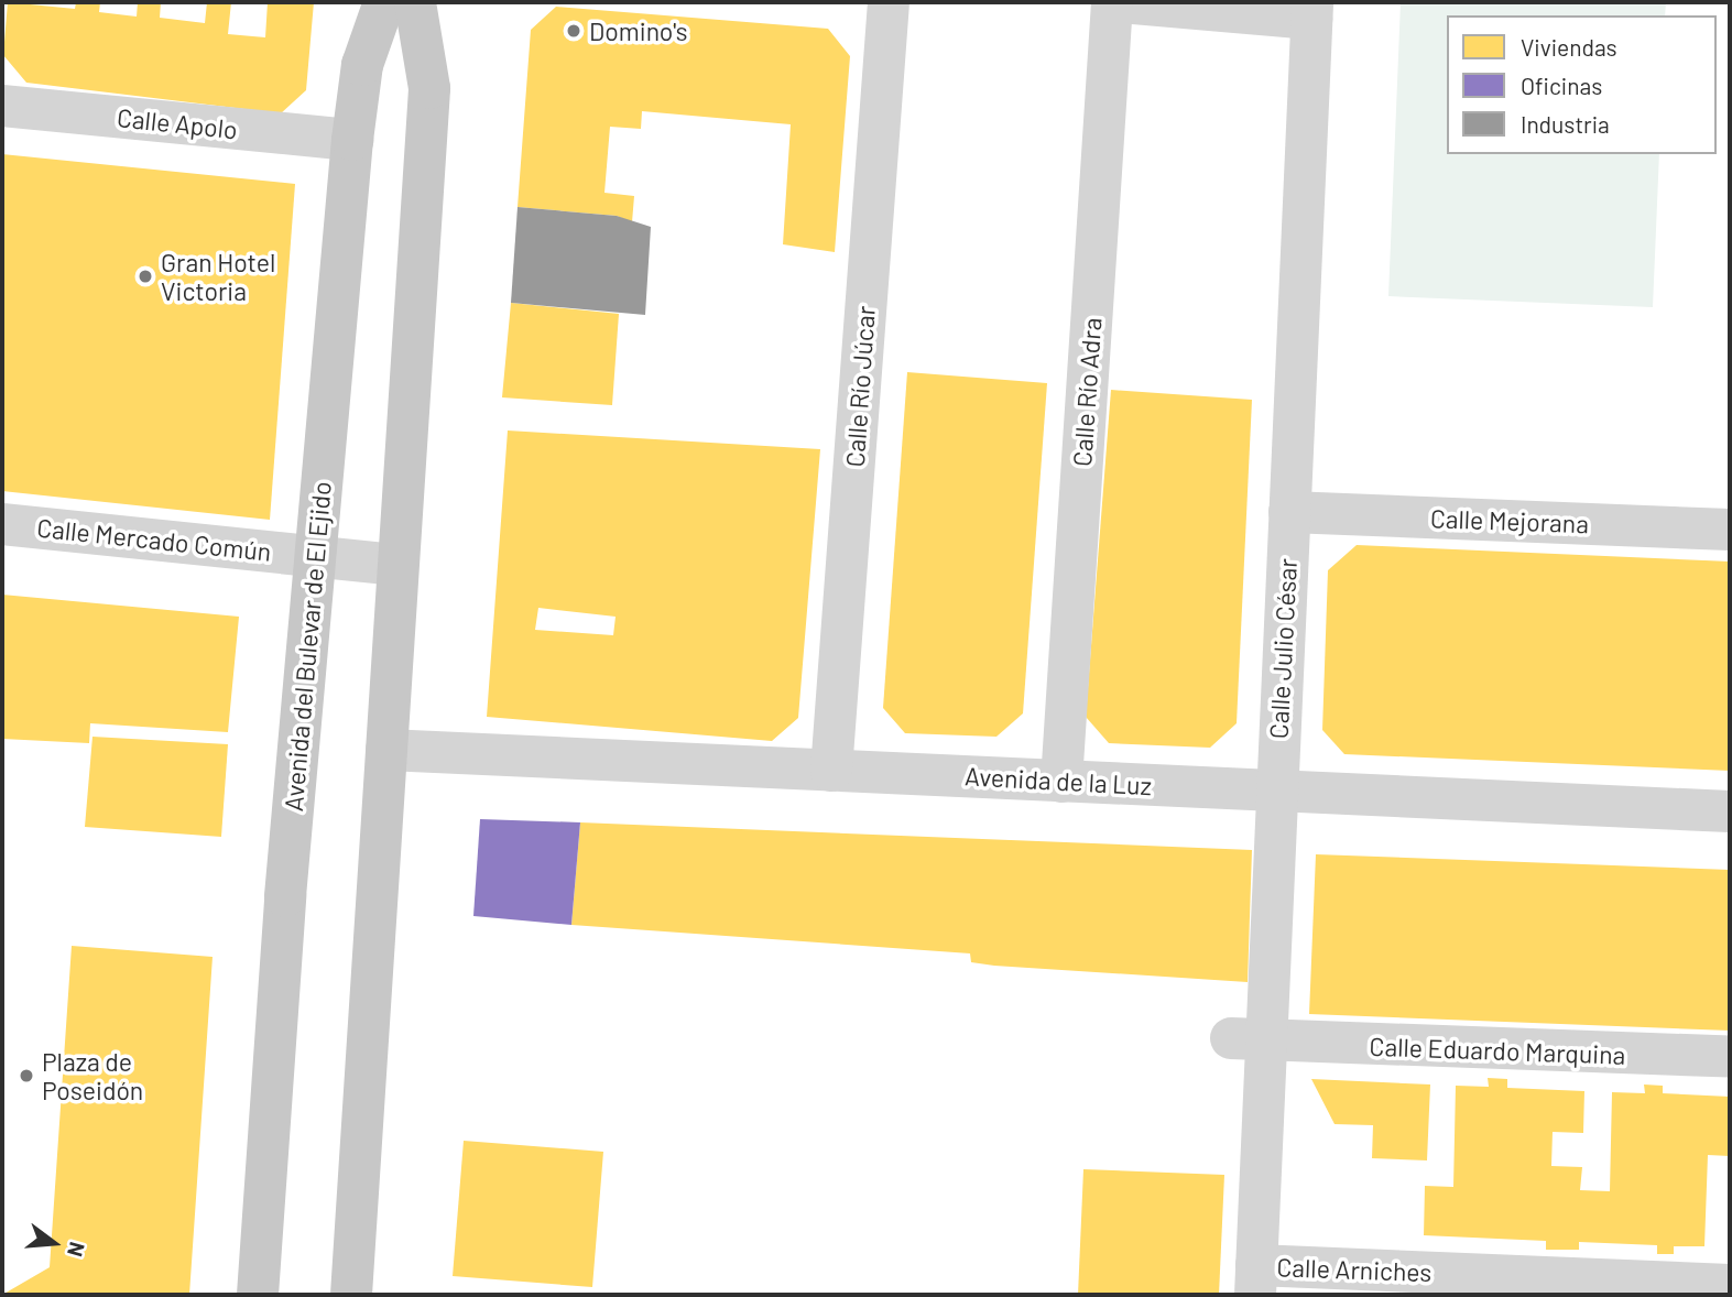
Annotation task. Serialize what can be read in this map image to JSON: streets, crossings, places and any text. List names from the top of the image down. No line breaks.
{"streets":{"main road":["Avenida del Bulevar de El Ejido"],"street":["Calle Apolo","Calle Río Júcar","Calle Río Adra","Calle Mejorana","Calle Mercado Común","Calle Julio César","Avenida de la Luz","Calle Eduardo Marquina","Calle Arniches"]},"crossings":[["Calle Apolo","Avenida del Bulevar de El Ejido"],["Calle Río Júcar","Avenida de la Luz"],["Calle Río Adra","Avenida de la Luz"],["Calle Mejorana","Calle Julio César"],["Calle Mercado Común","Avenida del Bulevar de El Ejido"],["Calle Julio César","Avenida de la Luz"],["Calle Julio César","Calle Eduardo Marquina"],["Calle Julio César","Calle Arniches"]],"places":["Domino's","Gran Hotel Victoria","Plaza de Poseidón"],"legend":["Viviendas","Oficinas","Industria"],"north":"right"}
